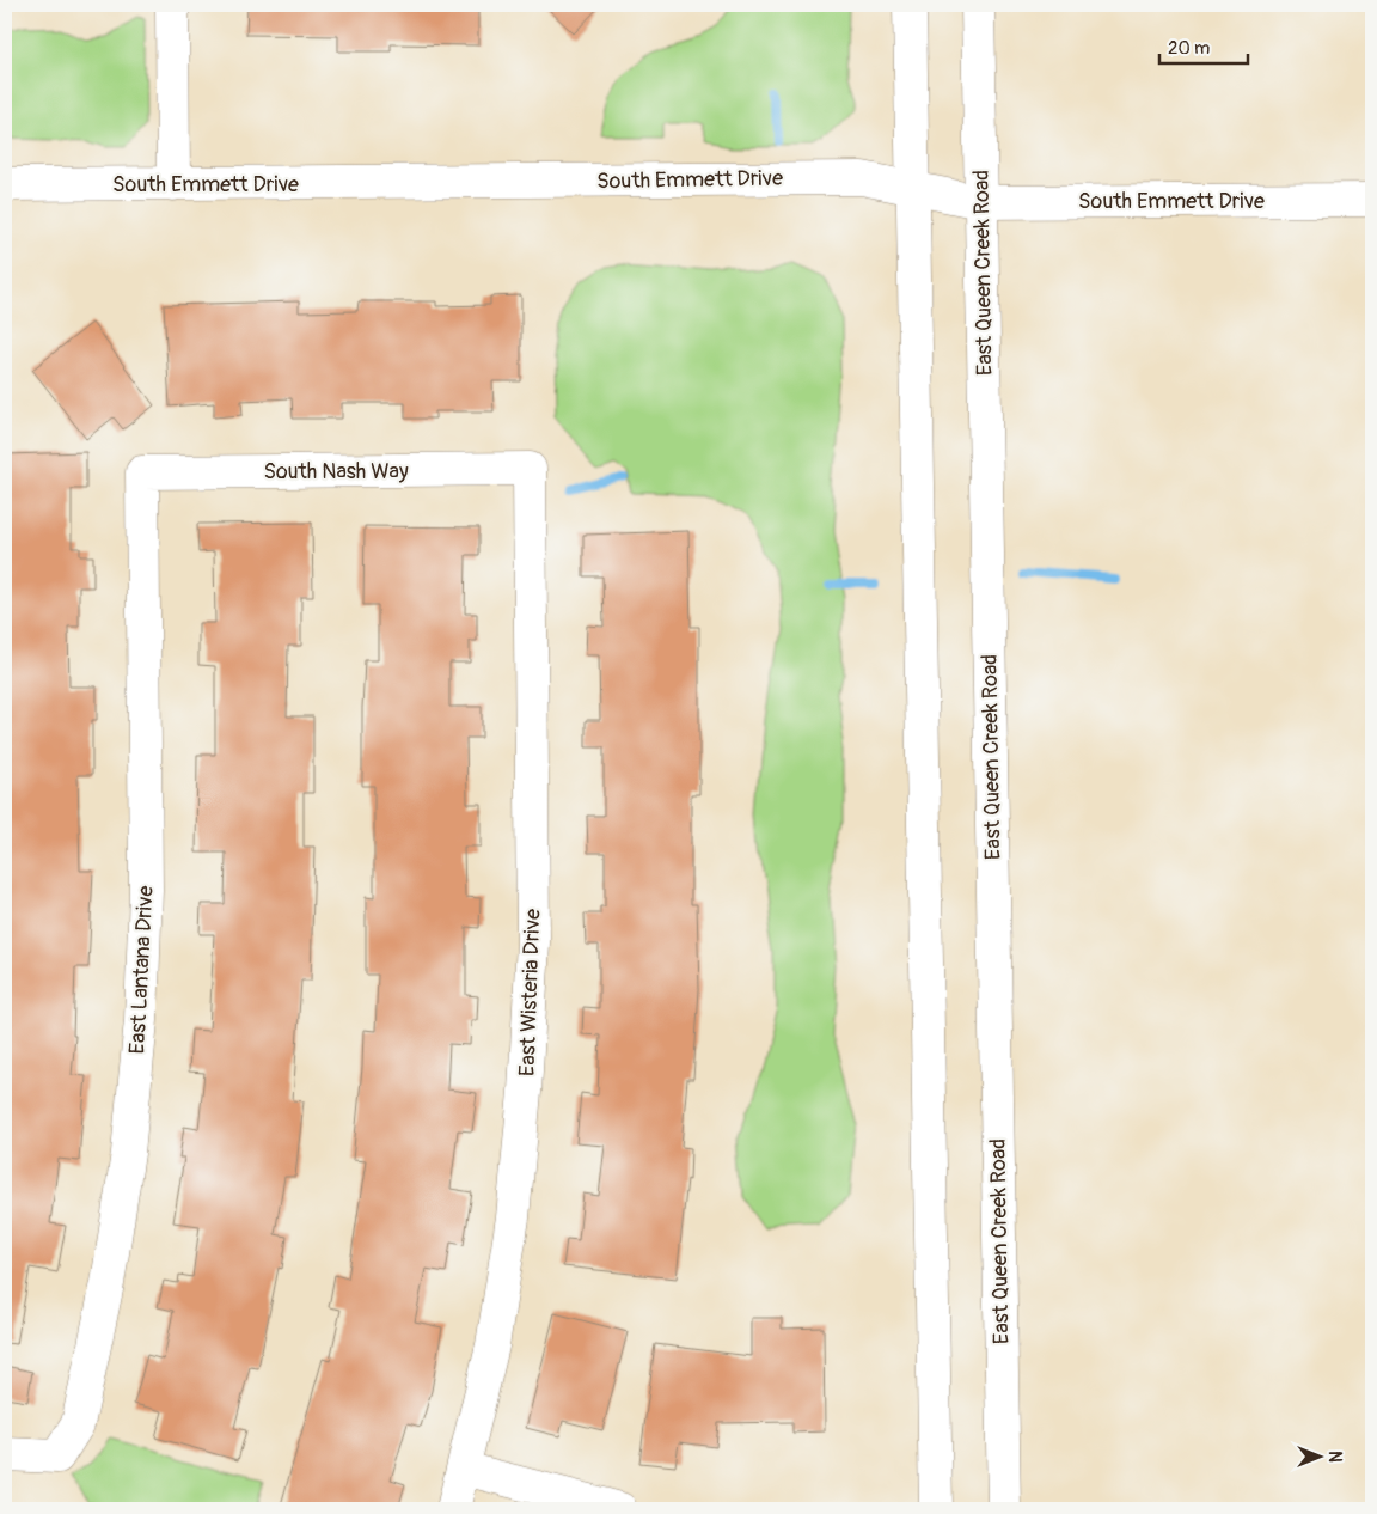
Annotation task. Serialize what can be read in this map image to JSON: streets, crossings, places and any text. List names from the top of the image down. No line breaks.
{"streets":{"street":["South Emmett Drive","East Queen Creek Road","South Nash Way","East Lantana Drive","East Wisteria Drive"]},"crossings":[["South Emmett Drive","East Queen Creek Road"],["South Nash Way","East Lantana Drive"],["South Nash Way","East Wisteria Drive"]],"scale_bar":"20 m","north":"right"}
